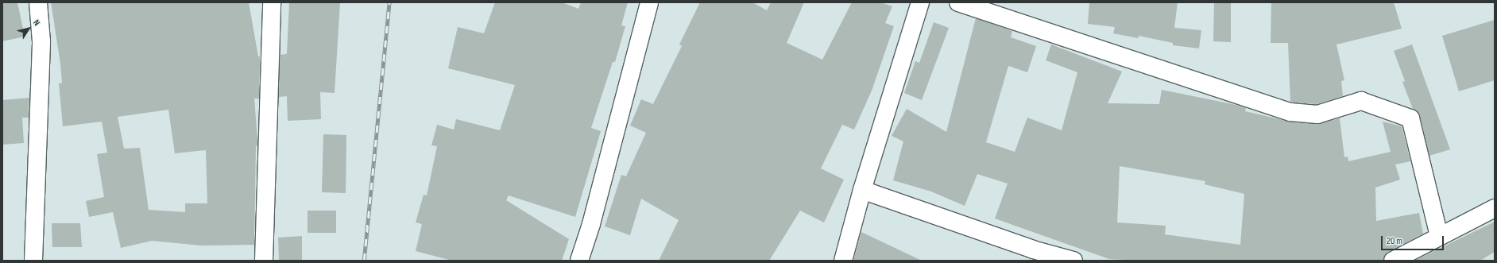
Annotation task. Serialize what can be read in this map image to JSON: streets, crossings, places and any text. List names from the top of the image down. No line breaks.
{"scale_bar":"20 m","north":"top right"}
